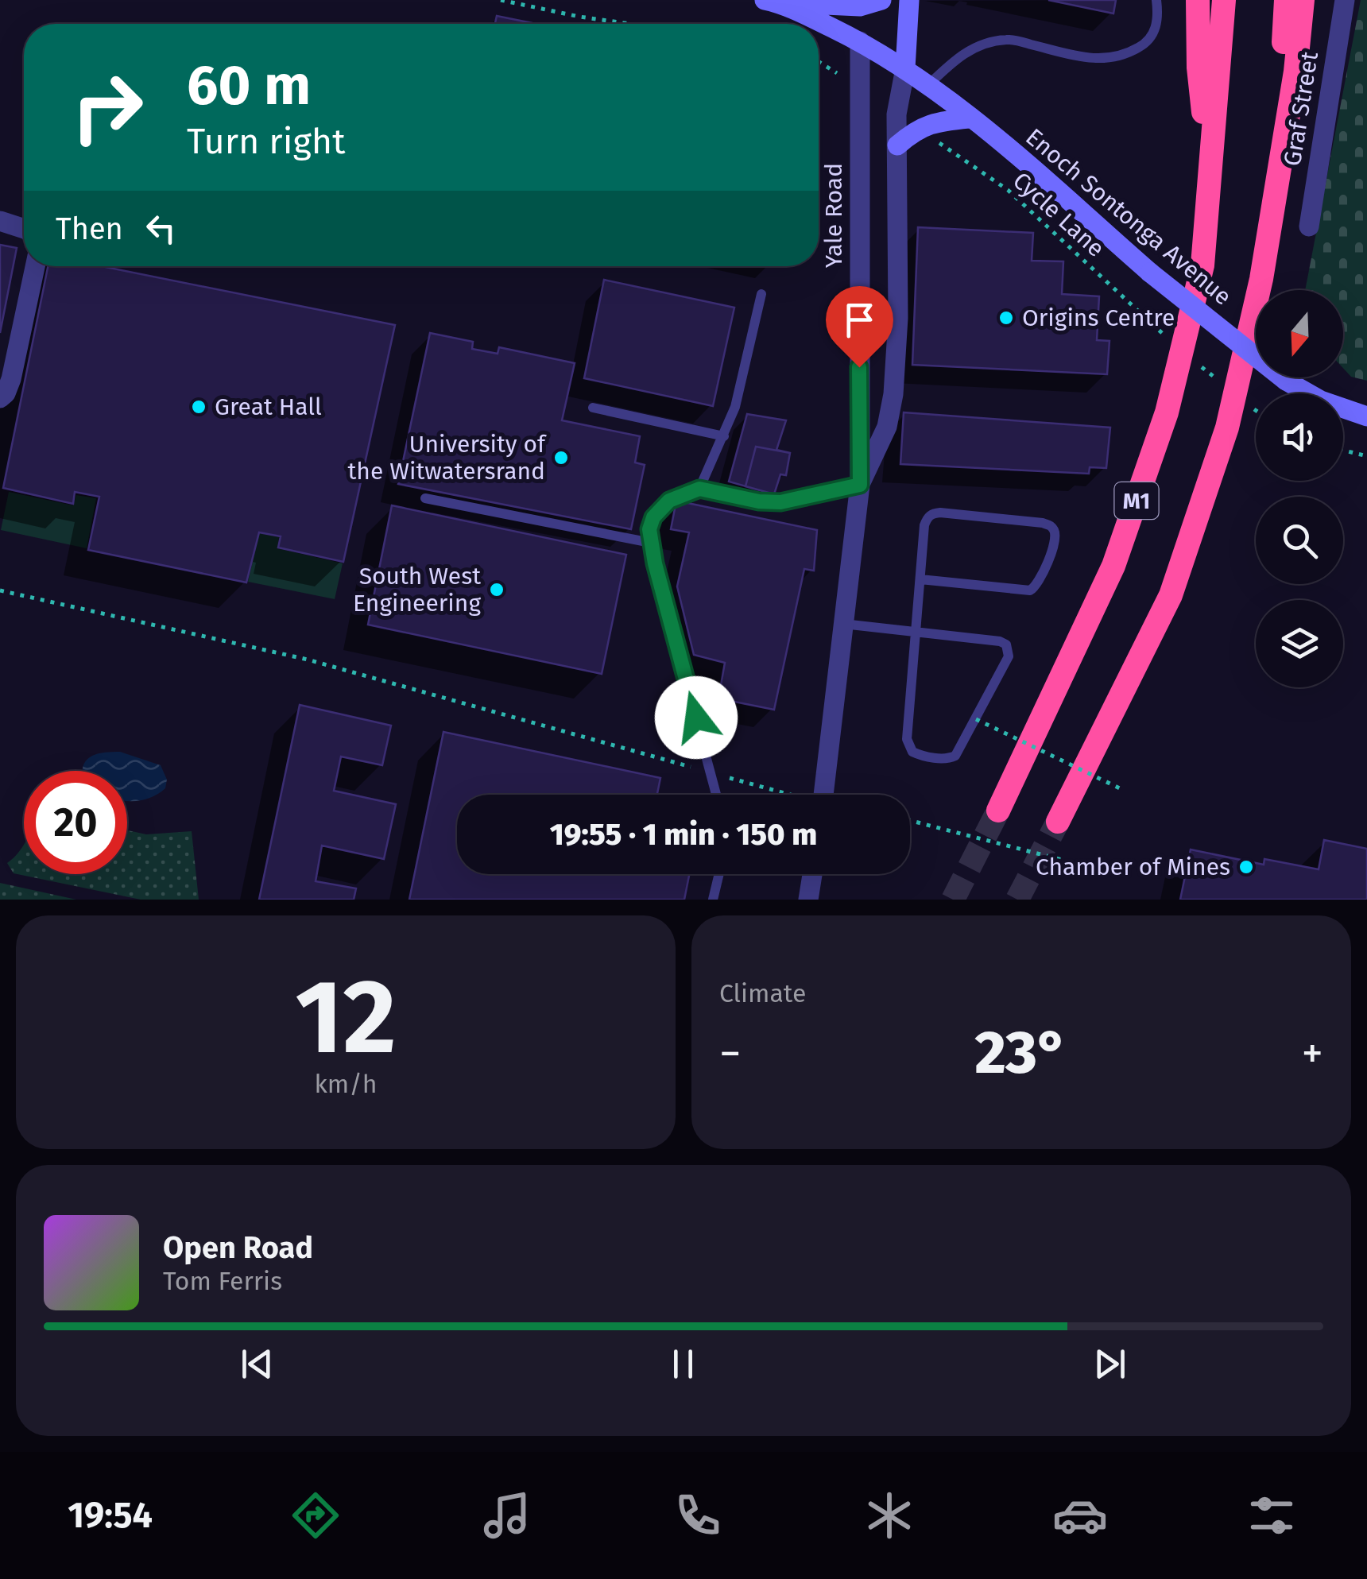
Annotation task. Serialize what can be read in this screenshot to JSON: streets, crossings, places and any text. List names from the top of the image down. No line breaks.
{"streets":{"highway":["M1"],"main road":["Enoch Sontonga Avenue"],"street":["Graf Street","Yale Road"],"path":["Cycle Lane"]},"crossings":[["Cycle Lane","M1"],["Yale Road","Enoch Sontonga Avenue"]],"places":["Origins Centre","Great Hall","University of the Witwatersrand","South West Engineering","Chamber of Mines"],"north":"bottom","page":{"turn":["60 m","Turn right"],"then":"Then","limit":"20","trip":"19:55 · 1 min · 150 m","tile":[["12","km/h"],"Climate"],"heat":["−","23°","+"],"song":["Open Road","Tom Ferris"],"tabs":"19:54"}}
